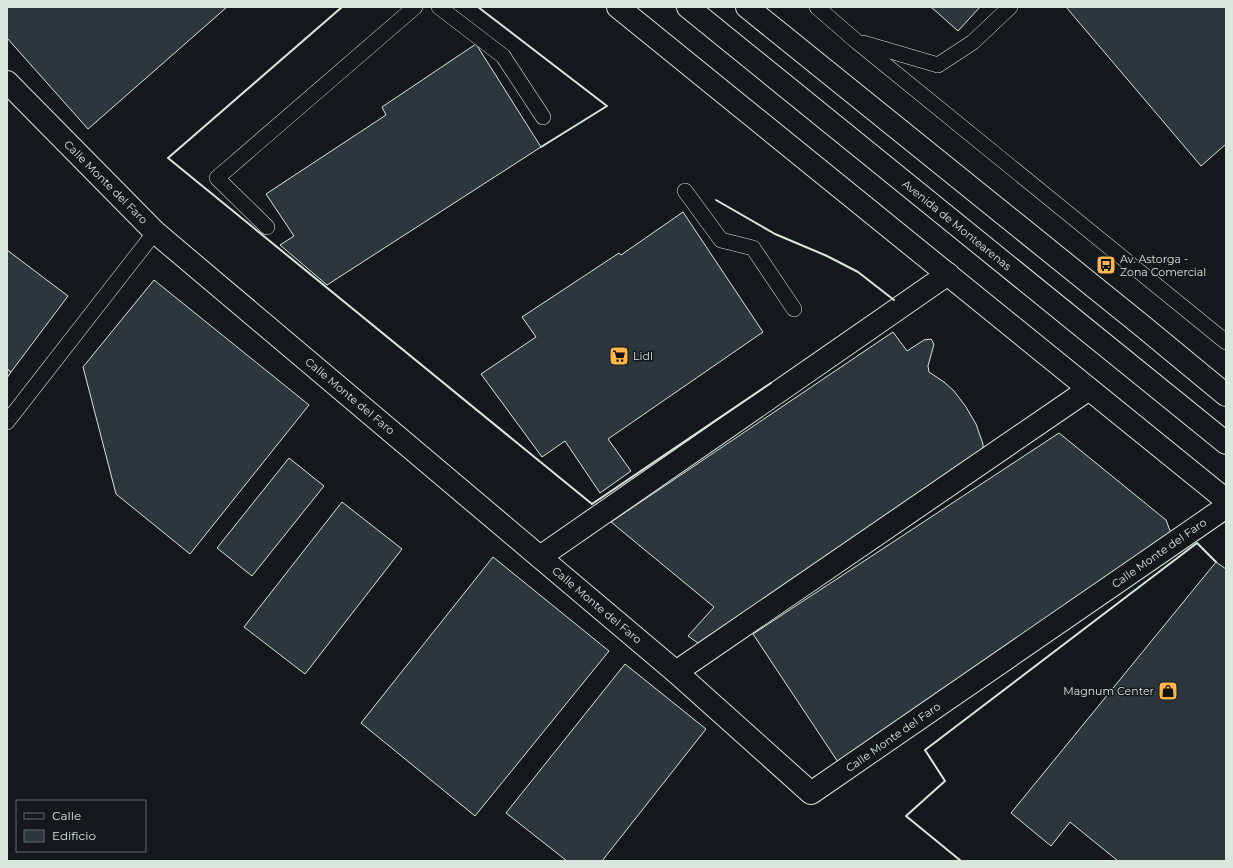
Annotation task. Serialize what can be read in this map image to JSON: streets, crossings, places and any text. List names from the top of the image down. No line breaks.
{"streets":{"street":["Calle Monte del Faro","Avenida de Montearenas"]},"places":{"bus stop":["Av. Astorga - Zona Comercial"],"supermarket":["Lidl"],"shop":["Magnum Center"]},"legend":["Calle","Edificio"]}
